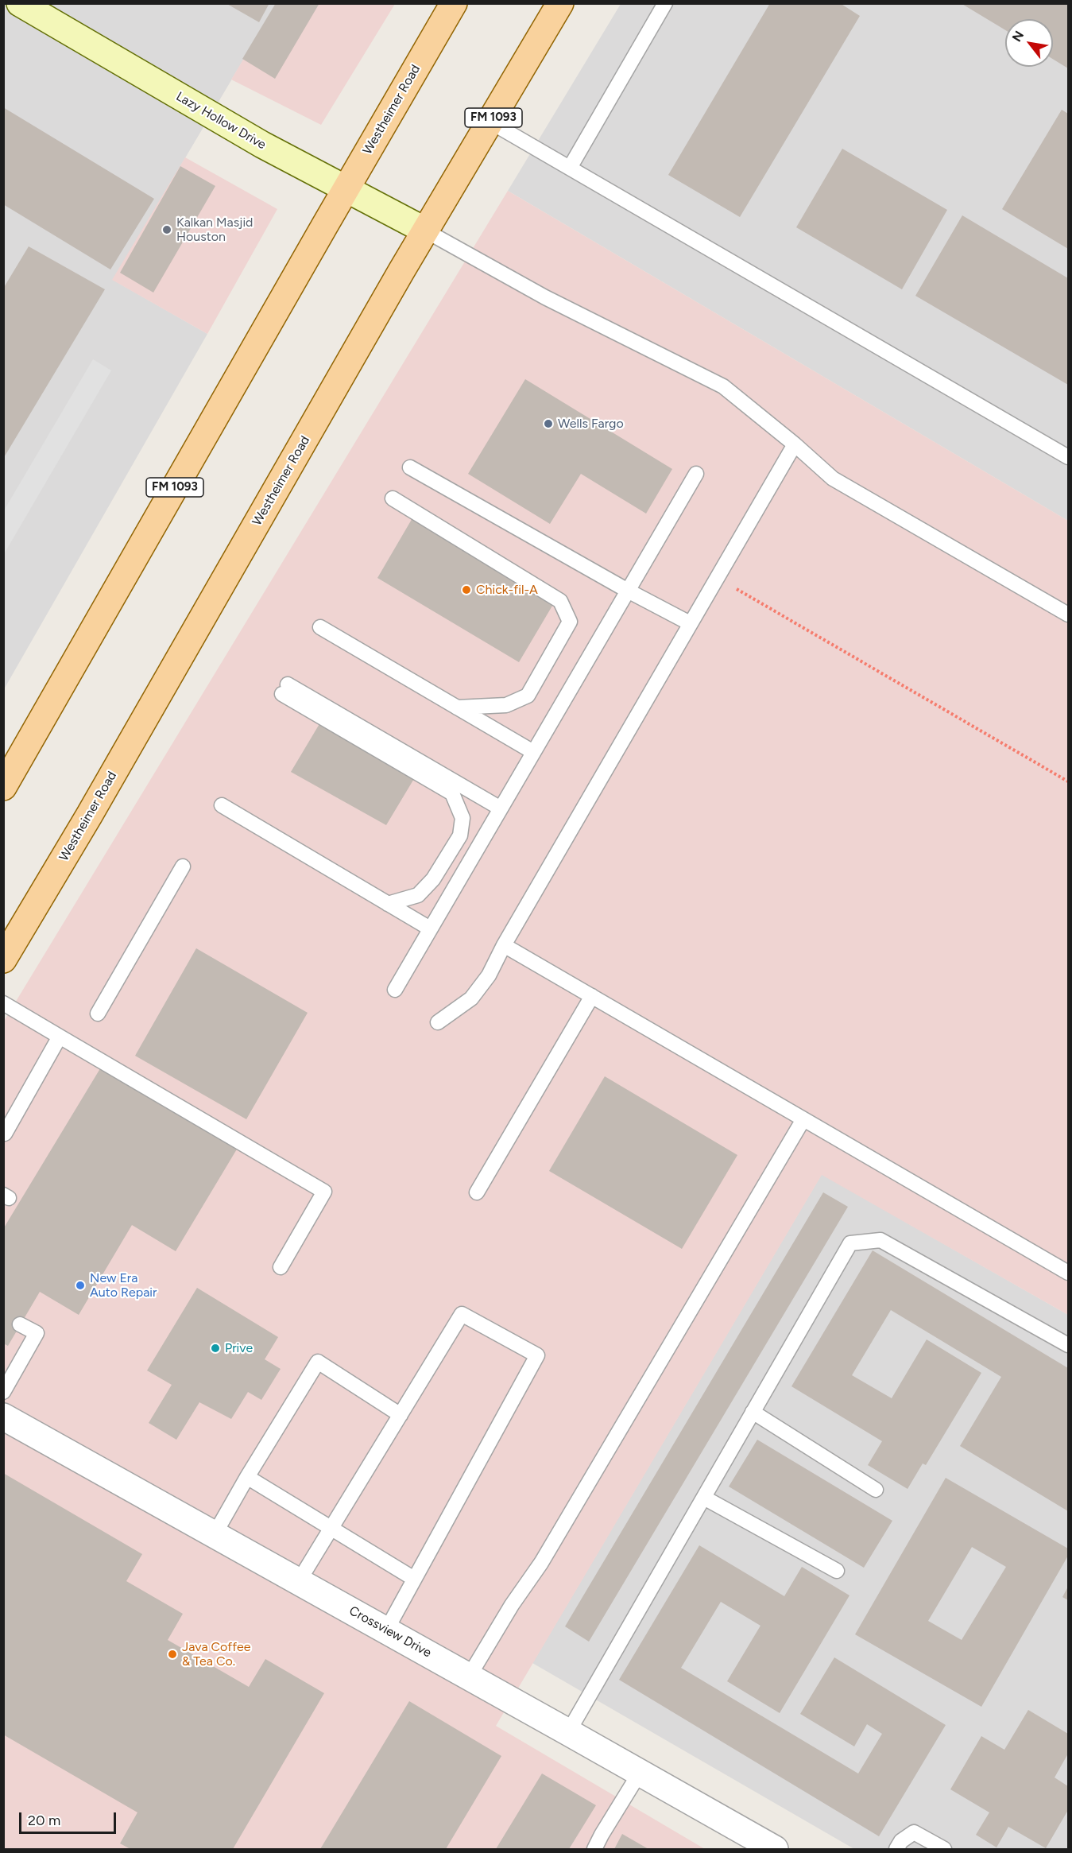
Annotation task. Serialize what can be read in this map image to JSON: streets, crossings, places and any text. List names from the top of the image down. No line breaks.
{"streets":{"main road":["Westheimer Road","FM 1093"],"street":["Lazy Hollow Drive","Crossview Drive"]},"crossings":[["Westheimer Road","Lazy Hollow Drive"]],"places":["Kalkan Masjid Houston","Wells Fargo","Chick-fil-A","New Era Auto Repair","Prive","Java Coffee & Tea Co."],"scale_bar":"20 m","north":"top left"}
